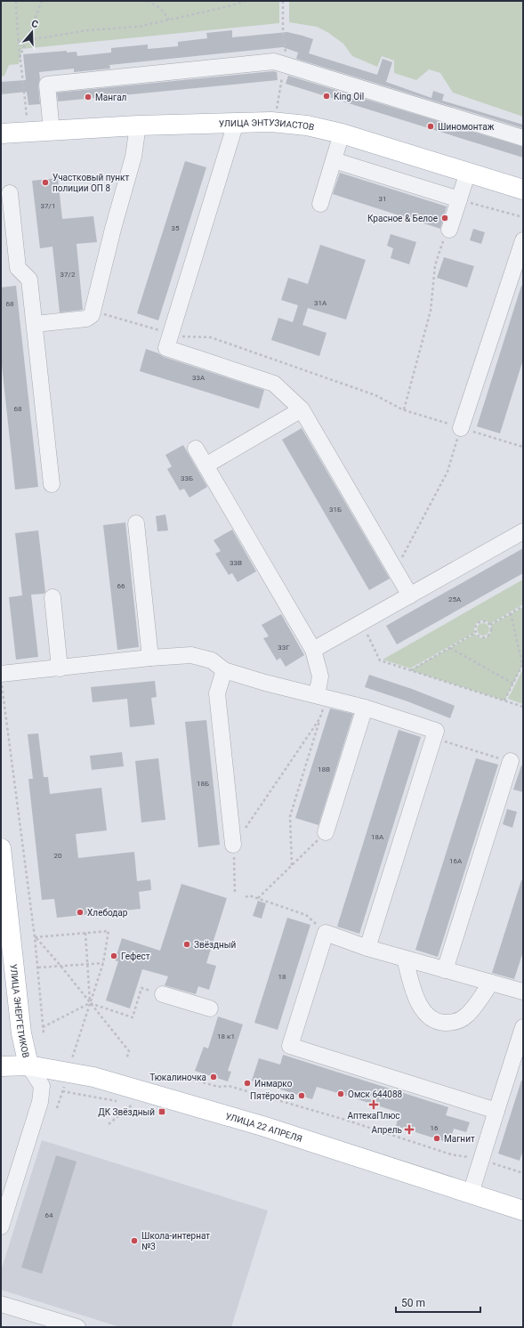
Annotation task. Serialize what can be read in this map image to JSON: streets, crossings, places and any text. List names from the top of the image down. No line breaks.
{"streets":{"main road":["УЛИЦА ЭНТУЗИАСТОВ","УЛИЦА ЭНЕРГЕТИКОВ","УЛИЦА 22 АПРЕЛЯ"]},"crossings":[["УЛИЦА ЭНЕРГЕТИКОВ","УЛИЦА 22 АПРЕЛЯ"]],"places":{"other":["King Oil","Мангал","Шиномонтаж","Участковый пункт полиции ОП 8","Красное & Белое","Хлебодар","Звёздный","Гефест","Тюкалиночка","Инмарко","Омск 644088","Пятёрочка","Магнит","Школа-интернат №3"],"health":["АптекаПлюс","Апрель"],"transit":["ДК Звёздный"]},"house_numbers":["31","37/1","35","37/2","31А","68","33А","68","33Б","31Б","33В","66","25А","33Г","18В","18Б","18А","20","16А","18","18 к1","16","64"],"scale_bar":"50 m","north":"top"}
